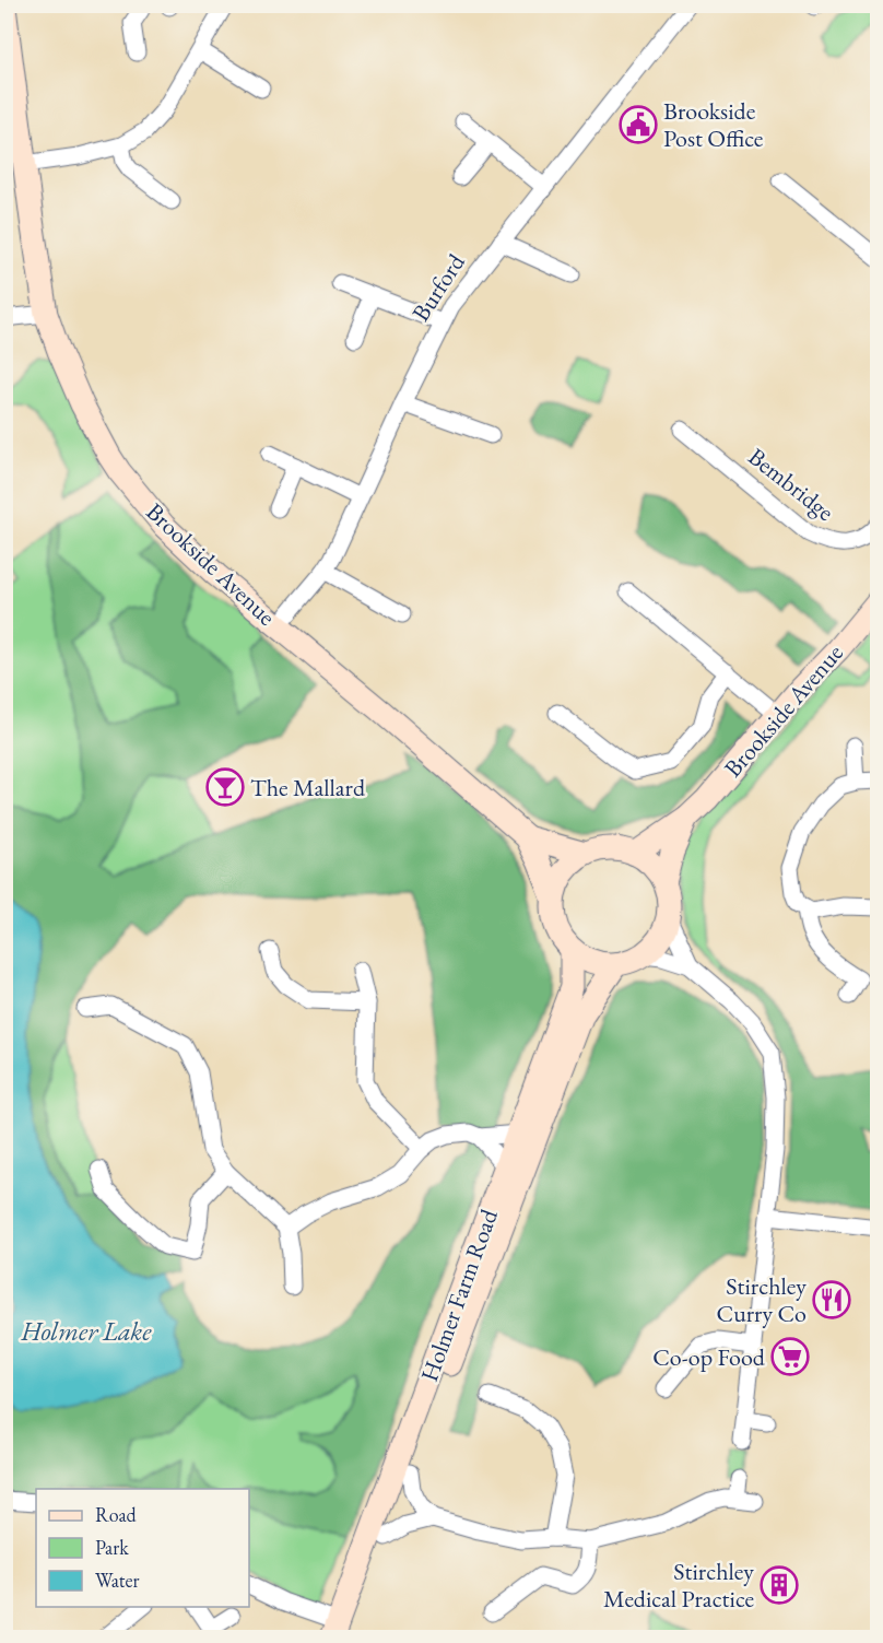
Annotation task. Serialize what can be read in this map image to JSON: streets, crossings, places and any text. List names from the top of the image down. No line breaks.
{"streets":{"street":["Burford","Bembridge","Brookside Avenue","Holmer Farm Road"]},"crossings":[["Burford","Brookside Avenue"],["Brookside Avenue","Holmer Farm Road"]],"water":["Holmer Lake"],"places":{"public building":["Brookside Post Office"],"bar":["The Mallard"],"restaurant":["Stirchley Curry Co"],"supermarket":["Co-op Food"],"building":["Stirchley Medical Practice"]},"legend":["Road","Park","Water"]}
